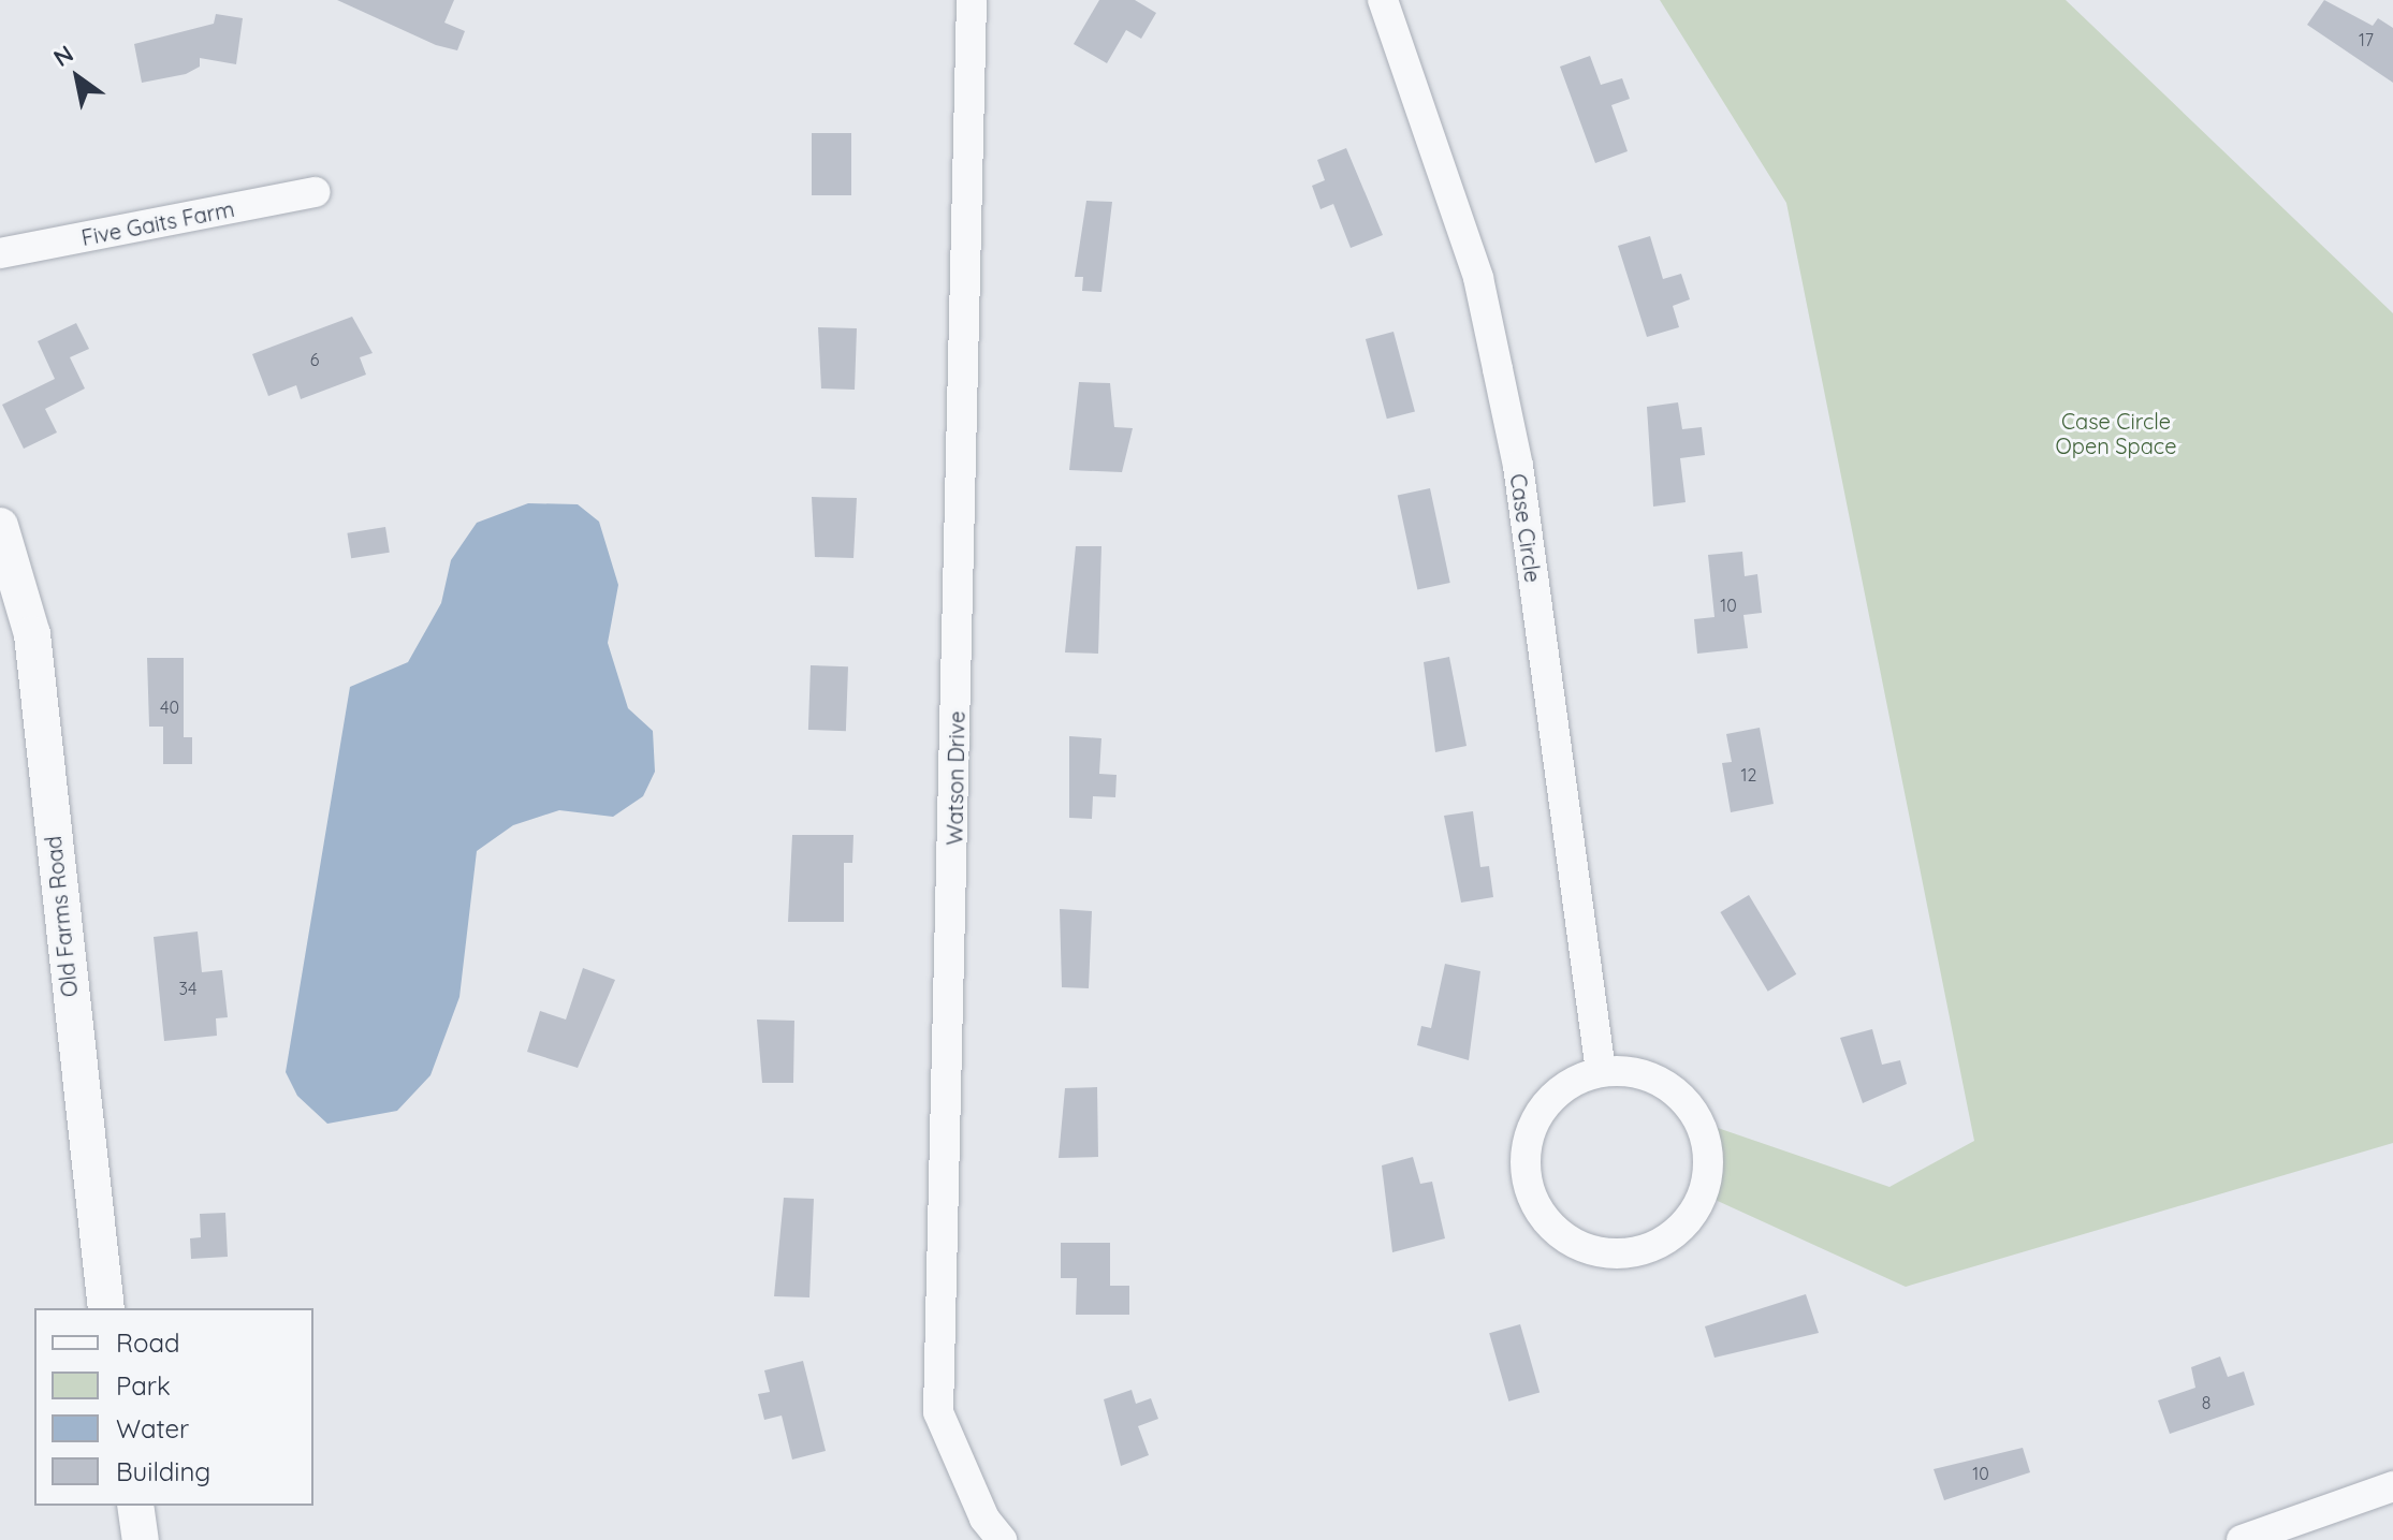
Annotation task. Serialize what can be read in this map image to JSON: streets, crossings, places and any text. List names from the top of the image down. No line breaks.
{"streets":{"street":["Five Gaits Farm","Case Circle","Watson Drive","Old Farms Road"]},"parks":["Case Circle Open Space"],"house_numbers":["17","6","10","40","12","34","8","10"],"legend":["Road","Park","Water","Building"],"north":"top left"}
